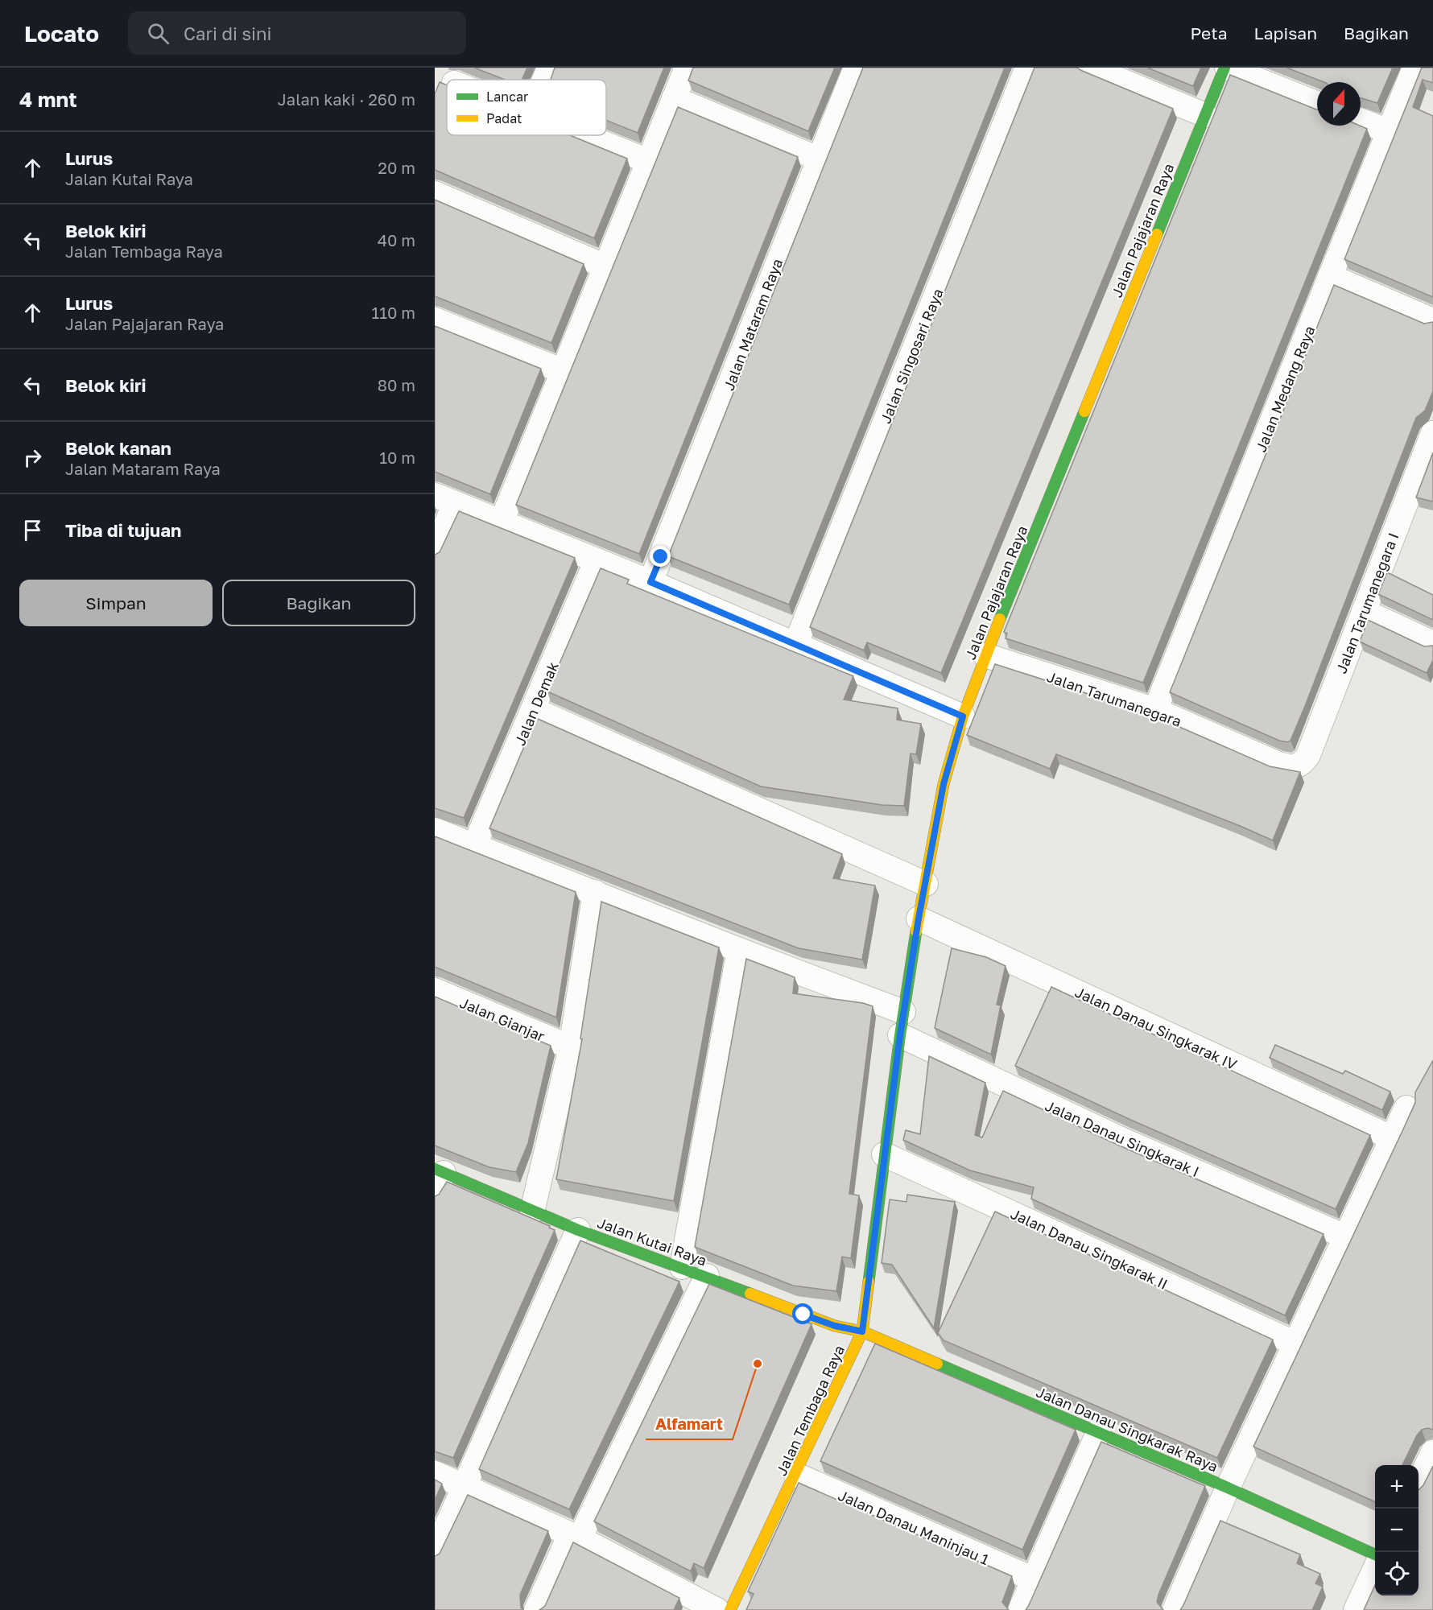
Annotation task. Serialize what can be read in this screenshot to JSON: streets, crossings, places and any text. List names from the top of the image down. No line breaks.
{"streets":{"street":["Jalan Pajajaran Raya","Jalan Mataram Raya","Jalan Singosari Raya","Jalan Medang Raya","Jalan Tarumanegara I","Jalan Tarumanegara","Jalan Demak","Jalan Gianjar","Jalan Danau Singkarak IV","Jalan Danau Singkarak I","Jalan Kutai Raya","Jalan Danau Singkarak II","Jalan Tembaga Raya","Jalan Danau Singkarak Raya","Jalan Danau Maninjau 1"]},"crossings":[["Jalan Pajajaran Raya","Jalan Tarumanegara"],["Jalan Pajajaran Raya","Jalan Danau Singkarak IV"],["Jalan Pajajaran Raya","Jalan Danau Singkarak I"],["Jalan Pajajaran Raya","Jalan Danau Singkarak II"],["Jalan Pajajaran Raya","Jalan Tembaga Raya"],["Jalan Medang Raya","Jalan Tarumanegara"],["Jalan Tarumanegara I","Jalan Tarumanegara"],["Jalan Kutai Raya","Jalan Tembaga Raya"],["Jalan Kutai Raya","Jalan Danau Singkarak Raya"],["Jalan Danau Singkarak II","Jalan Tembaga Raya"],["Jalan Tembaga Raya","Jalan Danau Singkarak Raya"],["Jalan Tembaga Raya","Jalan Danau Maninjau 1"]],"places":["Alfamart"],"legend":["Lancar","Padat"],"north":"top","page":{"header":"Locato","search":"Cari di sini","nav":["Peta","Lapisan","Bagikan"],"heading":["4 mnt","Jalan kaki · 260 m"],"list":[["Lurus","Jalan Kutai Raya","20 m"],["Belok kiri","Jalan Tembaga Raya","40 m"],["Lurus","Jalan Pajajaran Raya","110 m"],["Belok kiri","80 m"],["Belok kanan","Jalan Mataram Raya","10 m"],"Tiba di tujuan"],"buttons":["Simpan","Bagikan"],"map_buttons":["+","−"]}}
